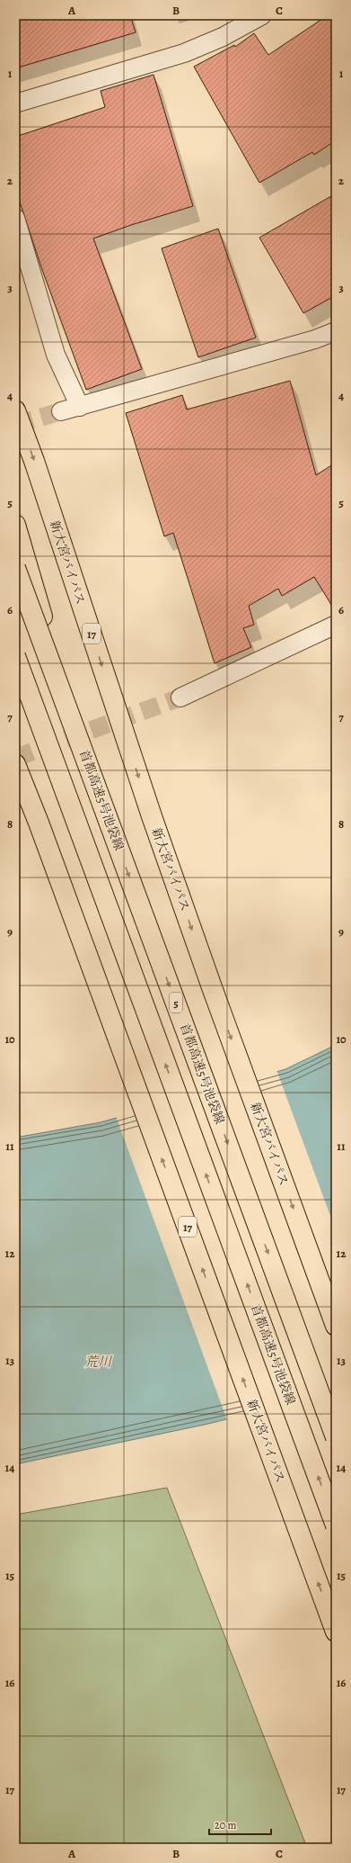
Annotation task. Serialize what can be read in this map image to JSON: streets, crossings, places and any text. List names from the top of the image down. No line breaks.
{"streets":{"highway":["新大宮バイパス","17","首都高速5号池袋線","5"]},"water":["荒川"],"scale_bar":"20 m","grid":{"columns":["A","B","C"],"rows":["1","2","3","4","5","6","7","8","9","10","11","12","13","14","15","16","17"]}}
